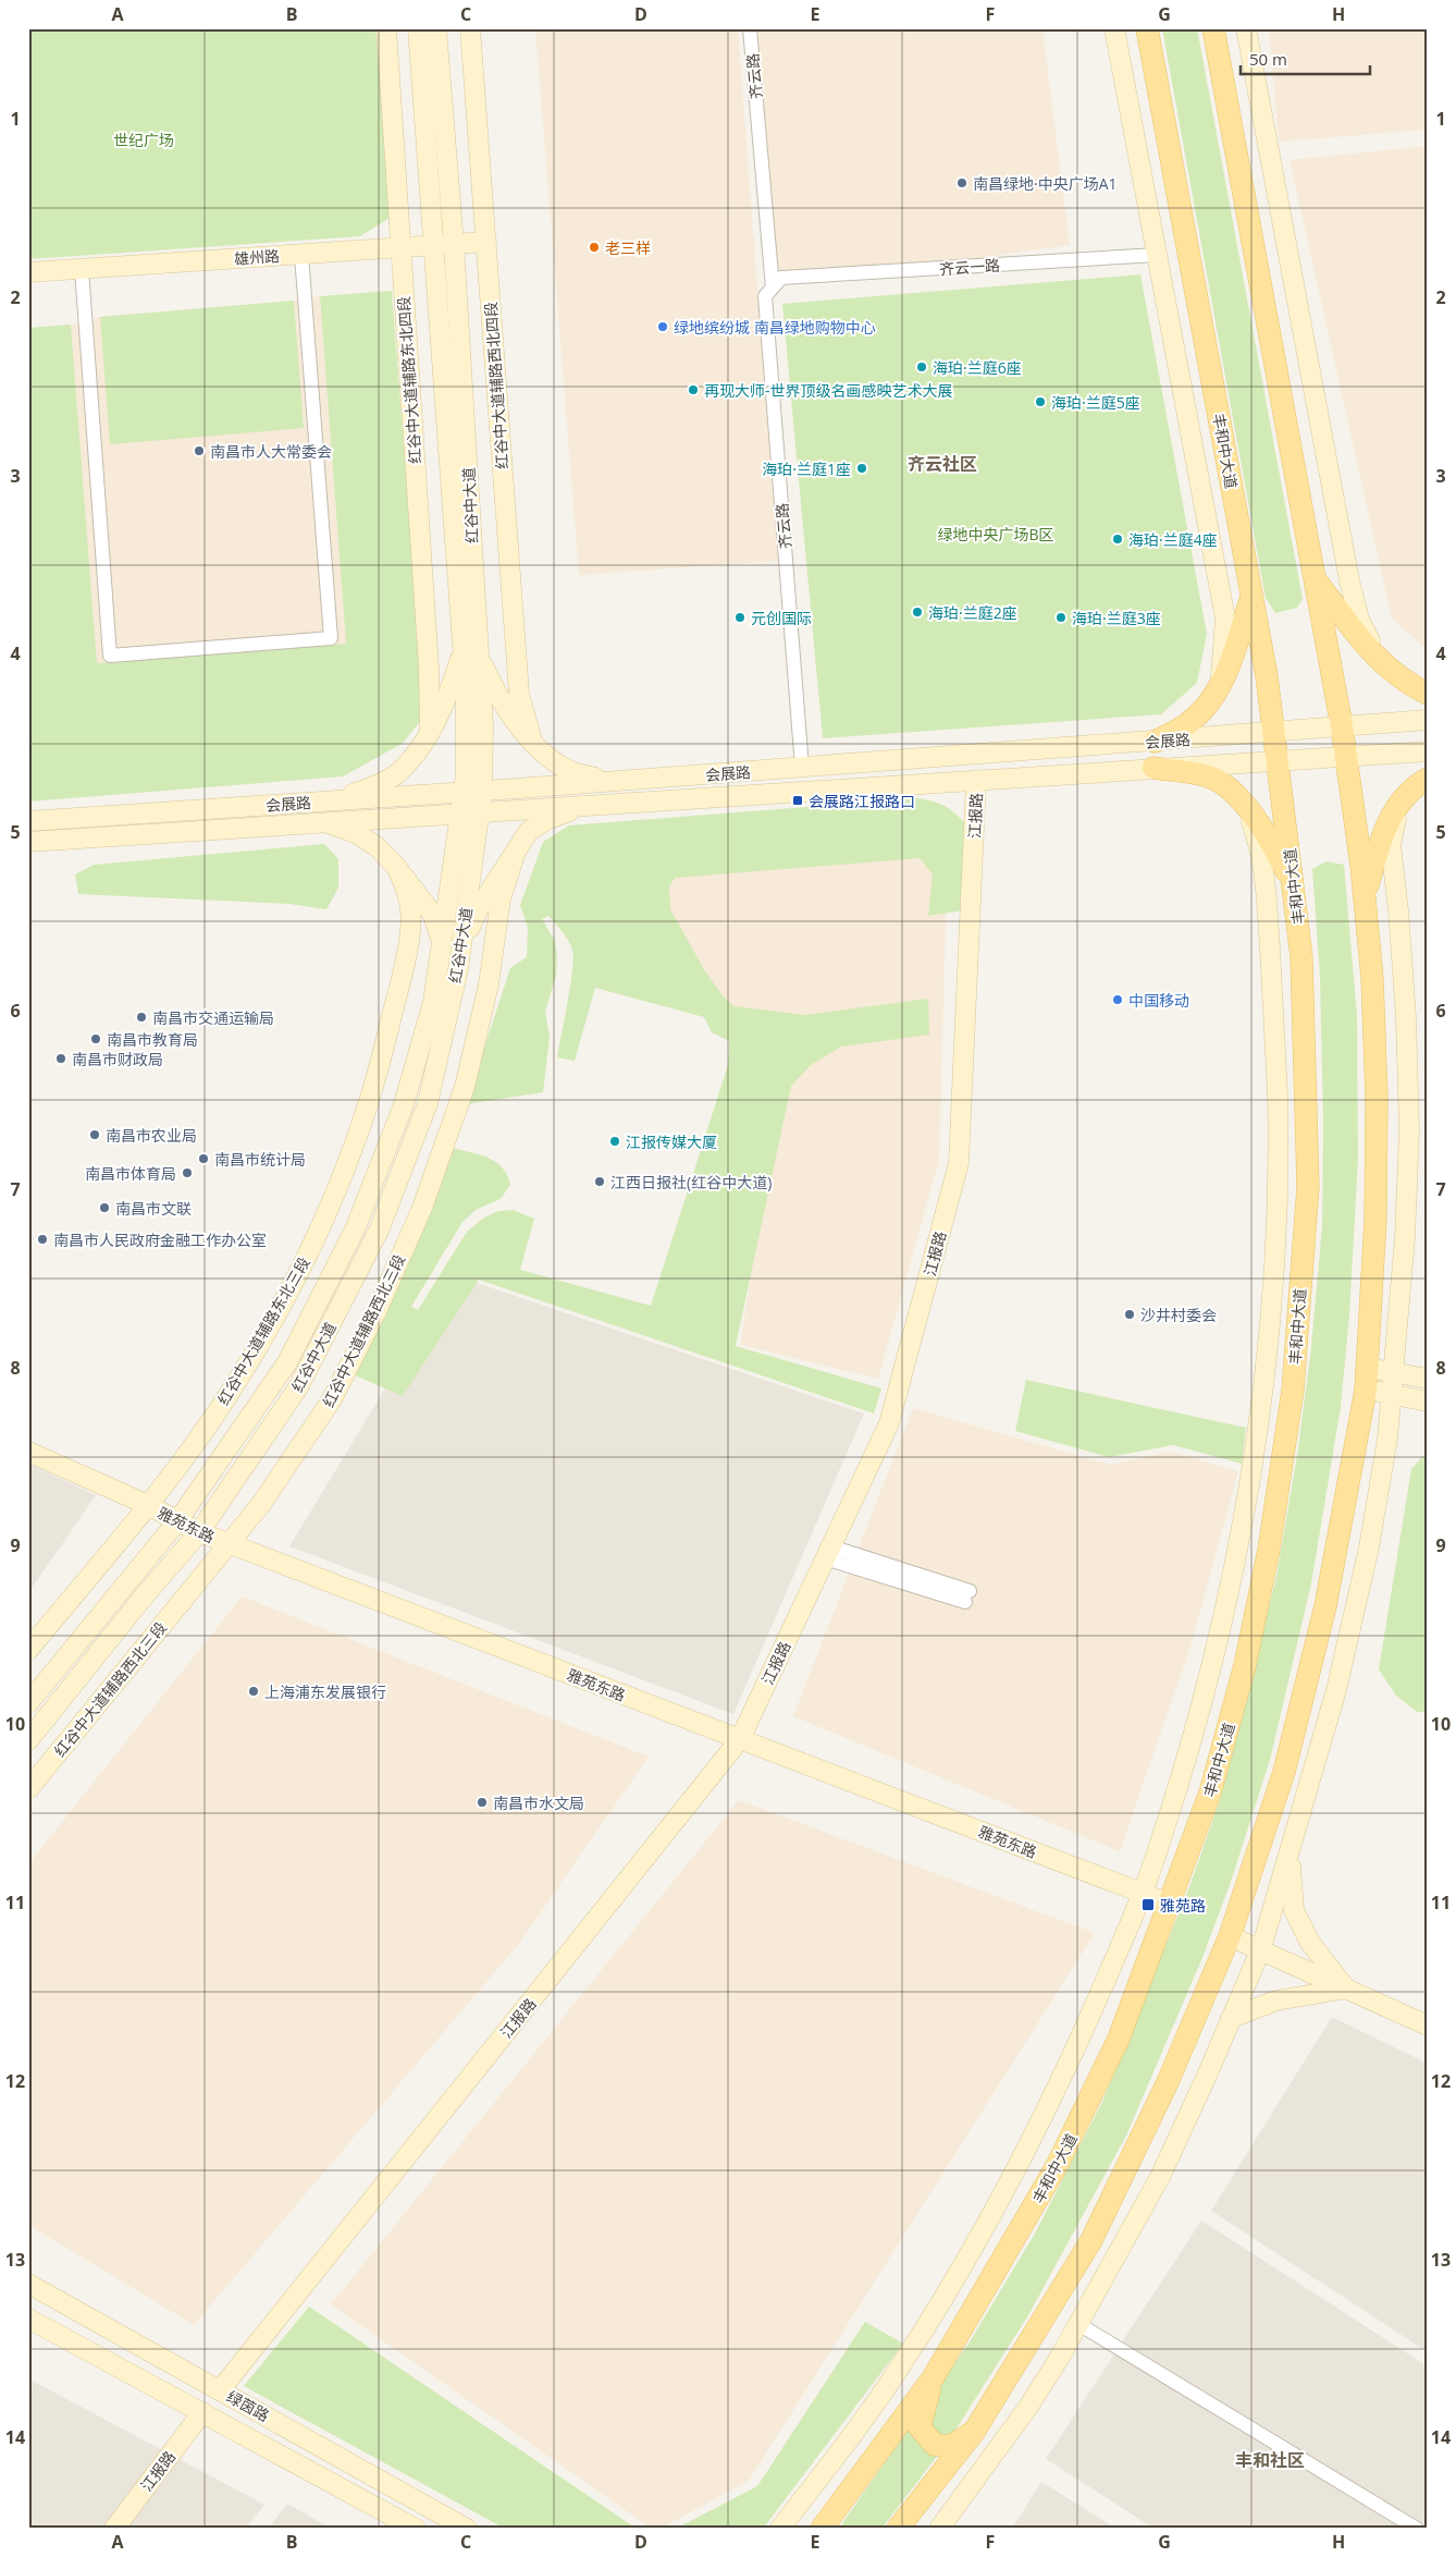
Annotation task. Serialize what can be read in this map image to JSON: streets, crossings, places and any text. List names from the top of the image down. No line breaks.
{"streets":{"main road":["雄州路","红谷中大道辅路东北四段","红谷中大道辅路西北四段","丰和中大道","红谷中大道","会展路","江报路","红谷中大道辅路东北三段","红谷中大道辅路西北三段","雅苑东路","绿茵路"],"street":["齐云路","齐云一路"]},"crossings":[["齐云路","齐云一路"],["齐云路","会展路"],["雄州路","红谷中大道辅路东北四段"],["雄州路","红谷中大道辅路西北四段"],["雄州路","红谷中大道"],["丰和中大道","会展路"],["丰和中大道","雅苑东路"],["红谷中大道","会展路"],["红谷中大道","雅苑东路"],["会展路","江报路"],["江报路","雅苑东路"],["江报路","绿茵路"],["红谷中大道辅路东北三段","雅苑东路"],["红谷中大道辅路西北三段","雅苑东路"]],"districts":["齐云社区","丰和社区"],"parks":["世纪广场","绿地中央广场B区"],"places":{"other":["南昌绿地·中央广场A1","老三样","绿地缤纷城 南昌绿地购物中心","海珀·兰庭6座","再现大师-世界顶级名画感映艺术大展","海珀·兰庭5座","南昌市人大常委会","海珀·兰庭1座","海珀·兰庭4座","海珀·兰庭2座","元创国际","海珀·兰庭3座","中国移动","南昌市交通运输局","南昌市教育局","南昌市财政局","南昌市农业局","江报传媒大厦","南昌市统计局","南昌市体育局","江西日报社(红谷中大道)","南昌市文联","南昌市人民政府金融工作办公室","沙井村委会","上海浦东发展银行","南昌市水文局"],"transit":["会展路江报路口","雅苑路"]},"scale_bar":"50 m","grid":{"columns":["A","B","C","D","E","F","G","H"],"rows":["1","2","3","4","5","6","7","8","9","10","11","12","13","14"]}}
